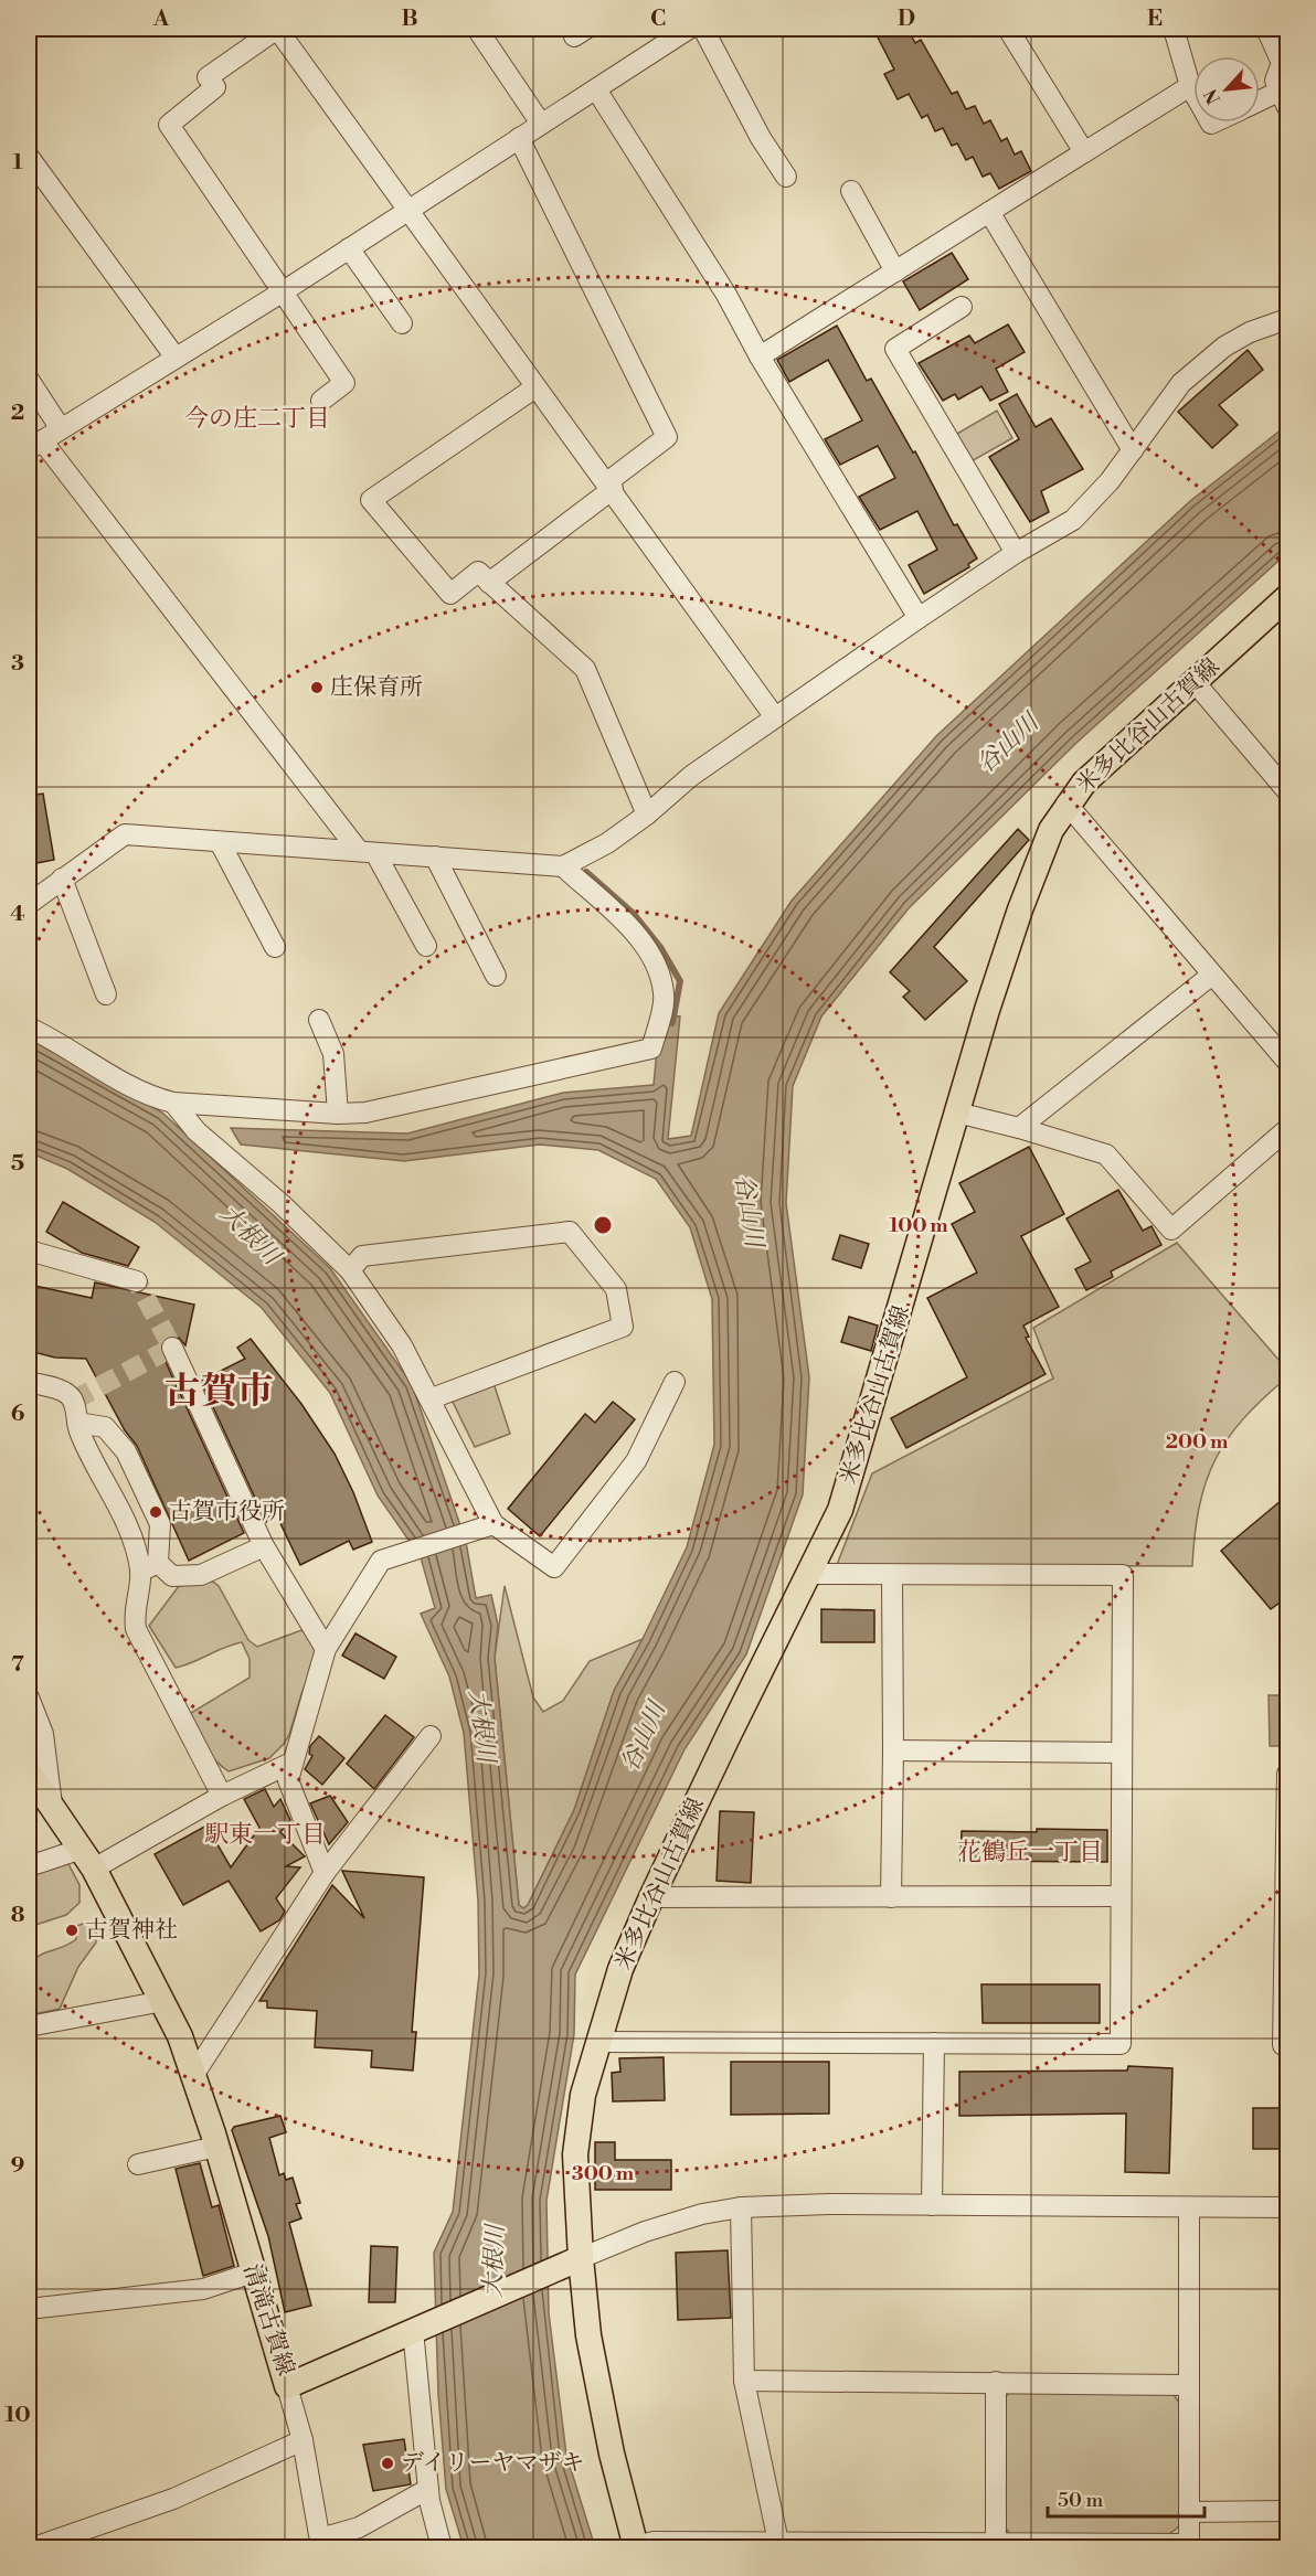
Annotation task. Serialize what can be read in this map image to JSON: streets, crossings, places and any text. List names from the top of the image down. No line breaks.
{"streets":{"main road":["米多比谷山古賀線","清滝古賀線"]},"crossings":[["米多比谷山古賀線","清滝古賀線"]],"districts":["今の庄二丁目","古賀市","駅東一丁目","花鶴丘一丁目"],"water":["谷山川","大根川"],"places":["庄保育所","古賀市役所","古賀神社","デイリーヤマザキ"],"scale_bar":"50 m","north":"bottom left","grid":{"columns":["A","B","C","D","E"],"rows":["1","2","3","4","5","6","7","8","9","10"]},"rings":["100 m","200 m","300 m"]}
